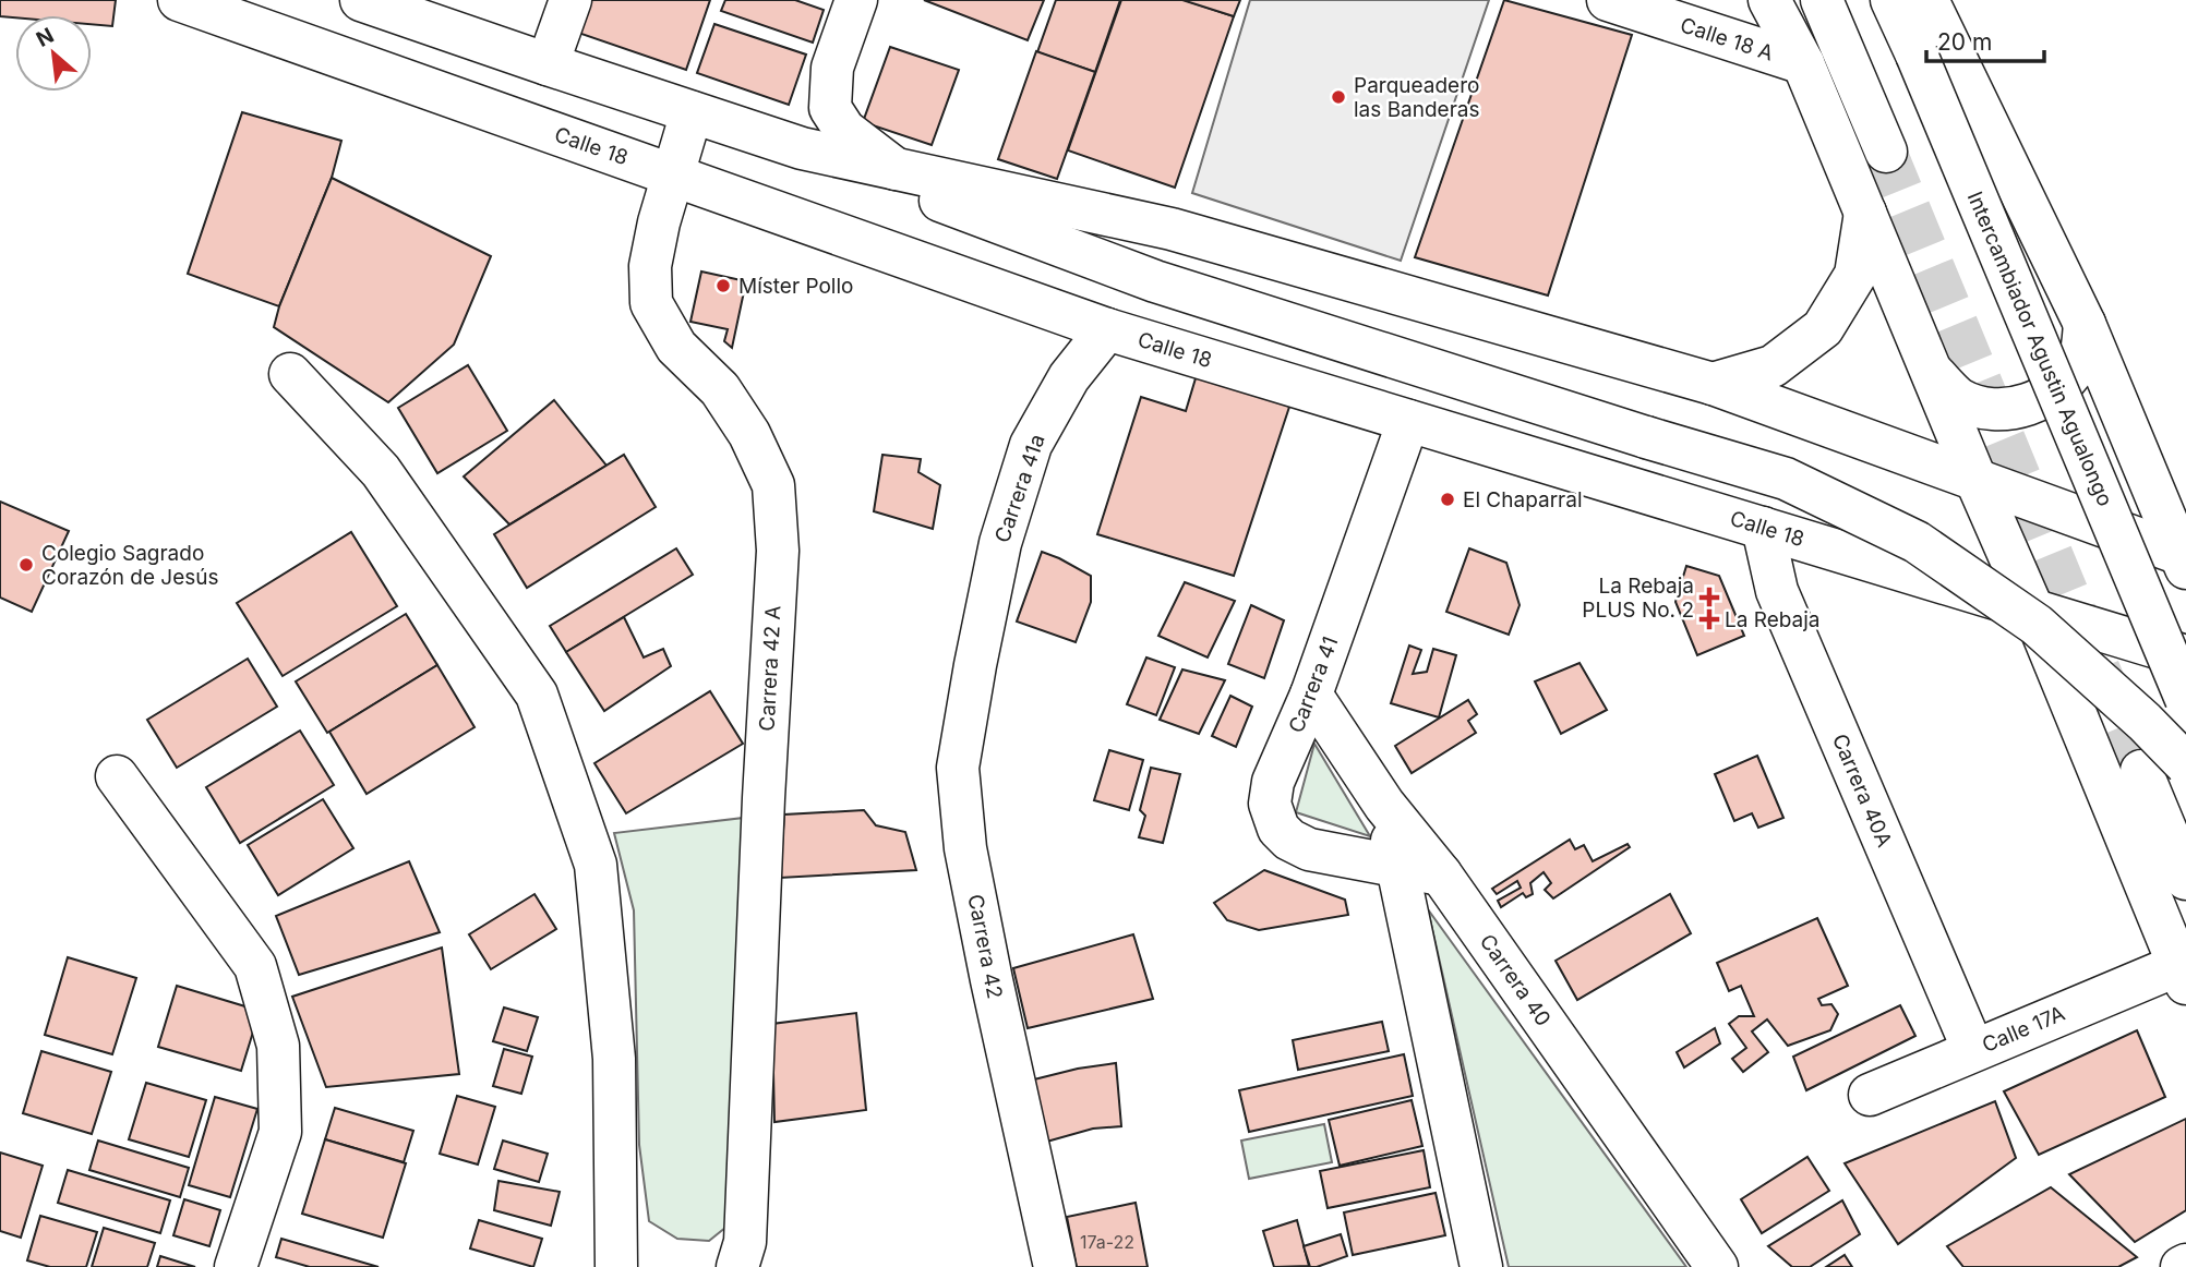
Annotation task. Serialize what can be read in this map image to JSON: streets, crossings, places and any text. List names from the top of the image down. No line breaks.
{"streets":{"street":["Calle 18 A","Calle 18","Intercambiador Agustin Agualongo","Carrera 41a","Carrera 42 A","Carrera 41","Carrera 40A","Carrera 42","Carrera 40","Calle 17A"]},"crossings":[["Calle 18","Carrera 41a"],["Calle 18","Carrera 42 A"],["Calle 18","Carrera 41"],["Calle 18","Carrera 40A"],["Carrera 41a","Carrera 42"],["Carrera 41","Carrera 40"],["Carrera 40A","Calle 17A"]],"places":{"other":["Parqueadero las Banderas","Míster Pollo","El Chaparral","Colegio Sagrado Corazón de Jesús"],"health":["La Rebaja PLUS No. 2","La Rebaja"]},"house_numbers":["17a-22"],"scale_bar":"20 m","north":"top left"}
